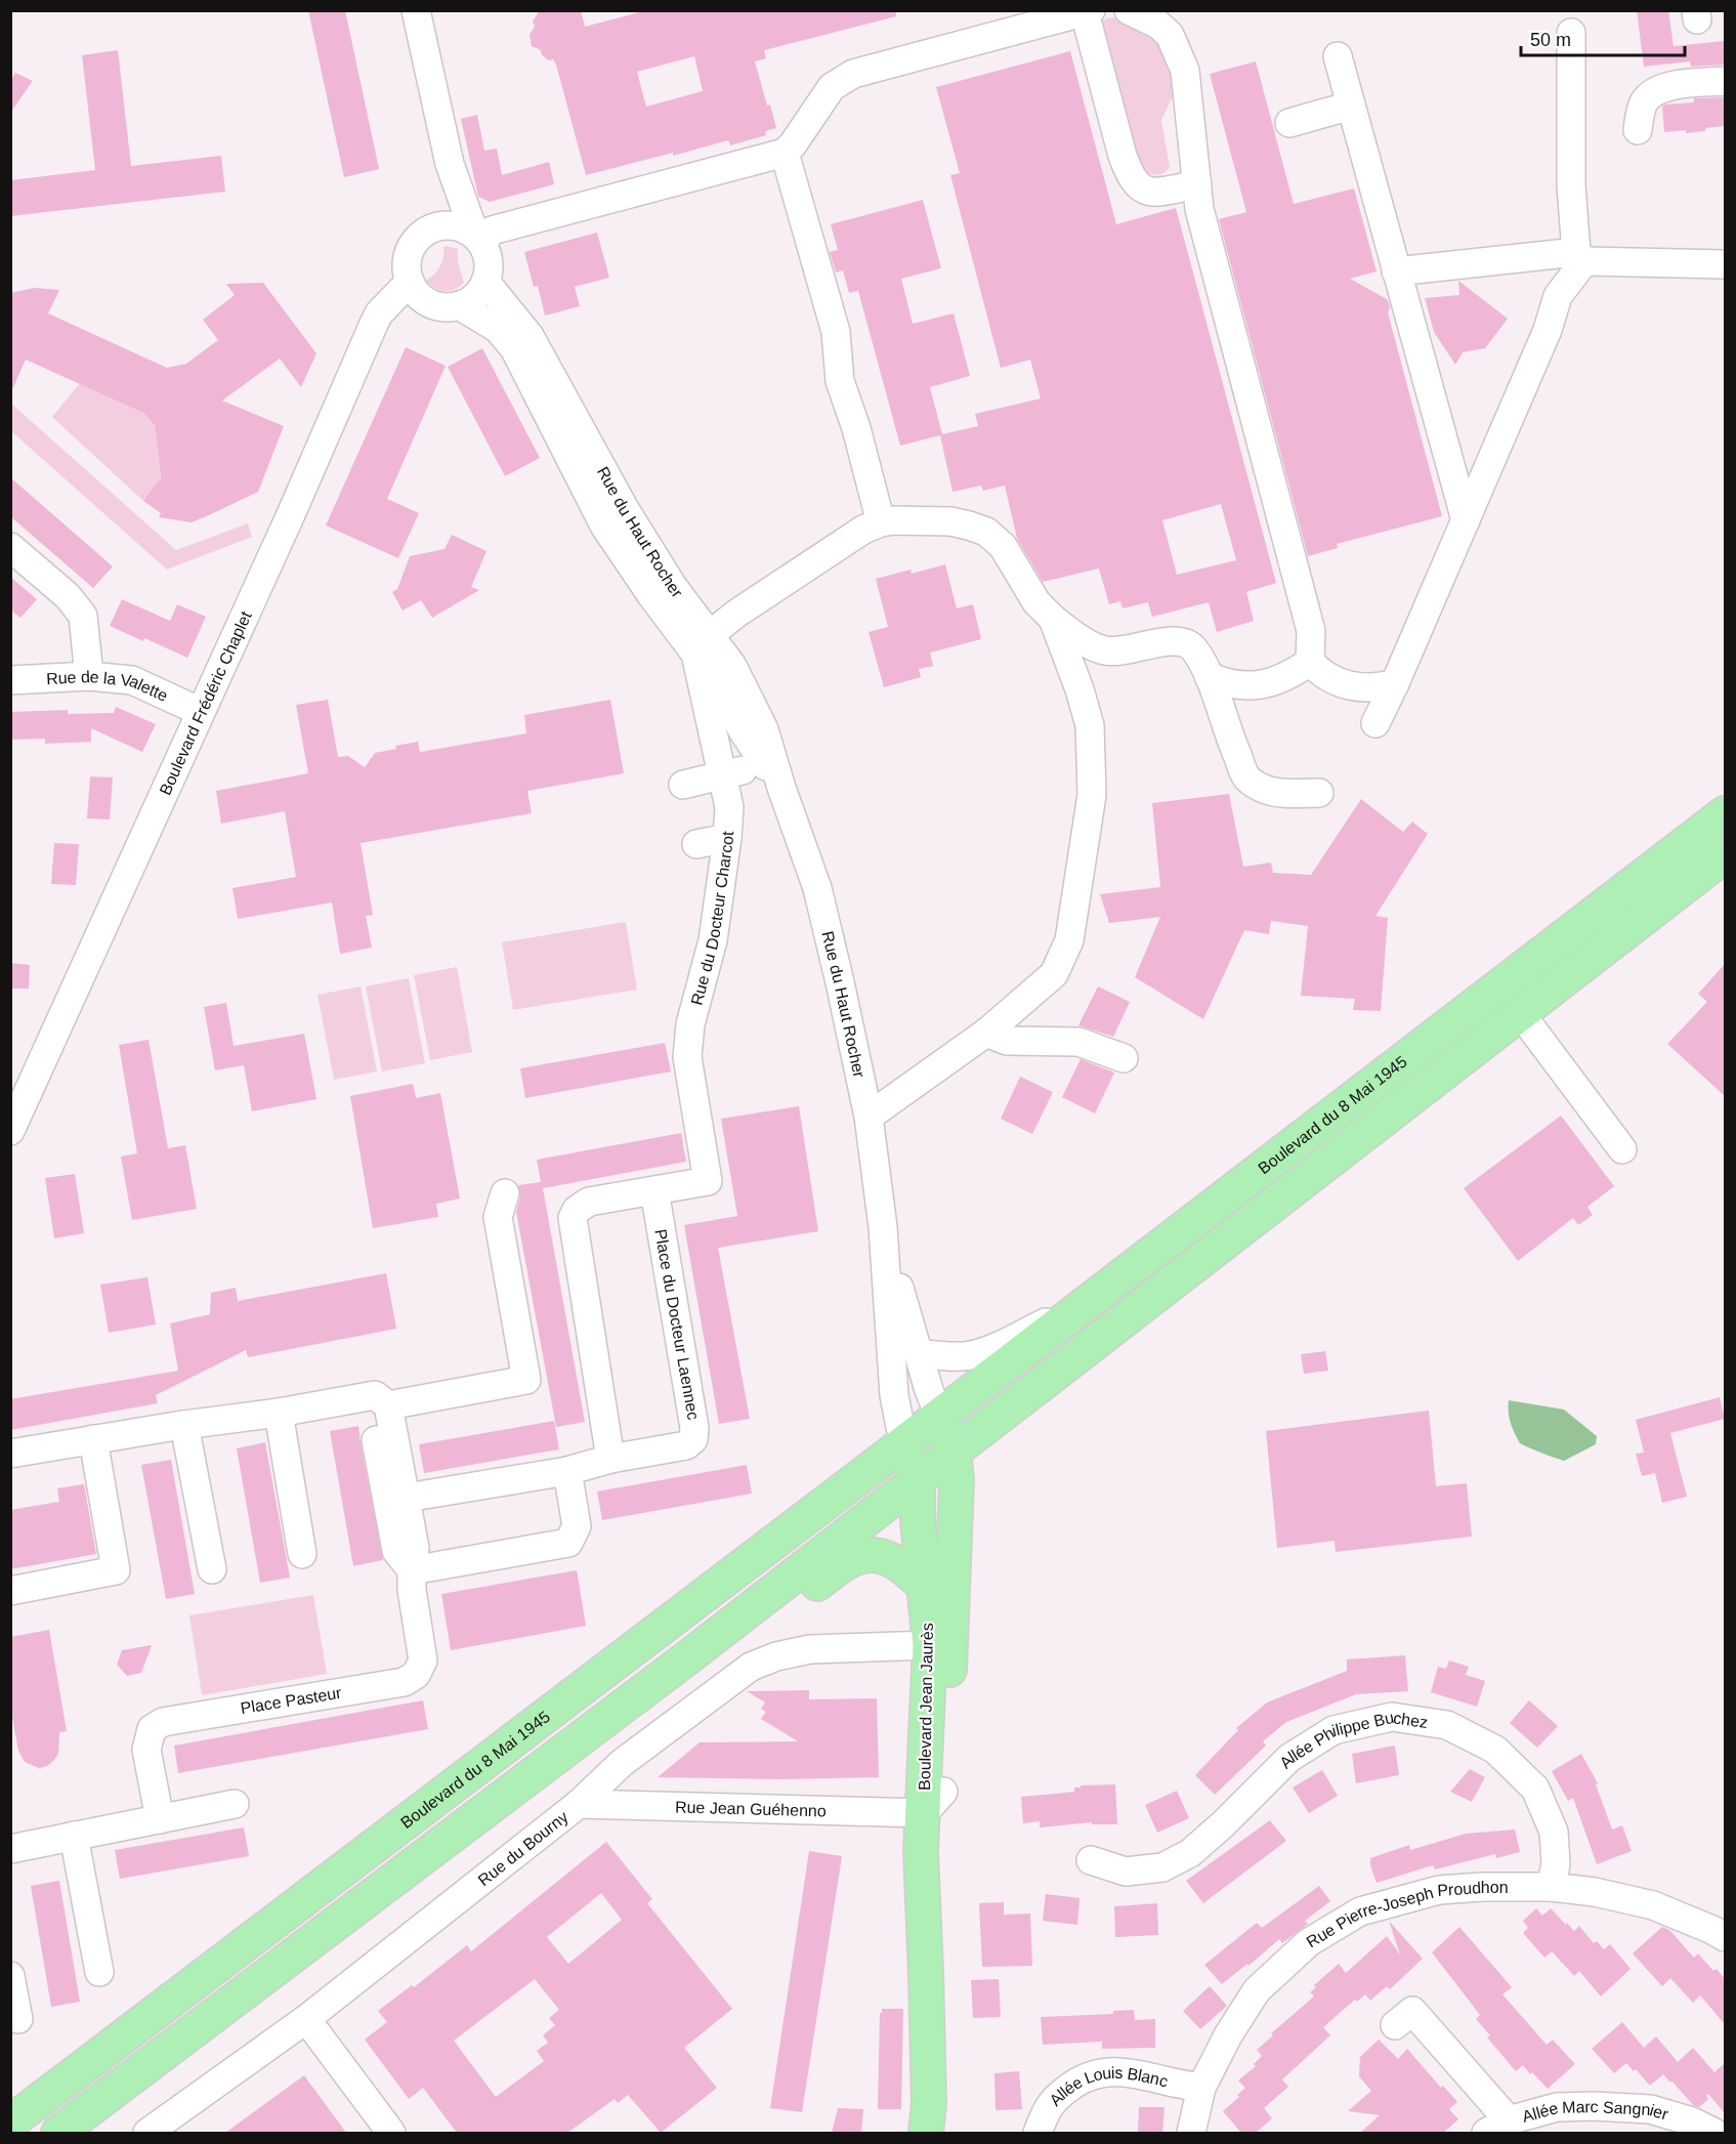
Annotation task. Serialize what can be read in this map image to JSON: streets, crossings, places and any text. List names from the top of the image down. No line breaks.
{"streets":{"main road":["Boulevard du 8 Mai 1945","Boulevard Jean Jaurès"],"street":["Rue du Haut Rocher","Rue de la Valette","Boulevard Frédéric Chaplet","Rue du Docteur Charcot","Place du Docteur Laennec","Place Pasteur","Allée Philippe Buchez","Rue Jean Guéhenno","Rue du Bourny","Rue Pierre-Joseph Proudhon","Allée Louis Blanc","Allée Marc Sangnier"]},"crossings":[["Rue du Haut Rocher","Boulevard Frédéric Chaplet"],["Rue du Haut Rocher","Rue du Docteur Charcot"],["Rue du Haut Rocher","Boulevard du 8 Mai 1945"],["Rue du Haut Rocher","Boulevard Jean Jaurès"],["Rue de la Valette","Boulevard Frédéric Chaplet"],["Rue du Docteur Charcot","Place du Docteur Laennec"],["Boulevard du 8 Mai 1945","Boulevard Jean Jaurès"],["Place du Docteur Laennec","Place Pasteur"],["Boulevard Jean Jaurès","Rue Jean Guéhenno"],["Boulevard Jean Jaurès","Rue du Bourny"],["Allée Philippe Buchez","Rue Pierre-Joseph Proudhon"],["Rue Jean Guéhenno","Rue du Bourny"],["Rue Pierre-Joseph Proudhon","Allée Louis Blanc"]],"scale_bar":"50 m"}
